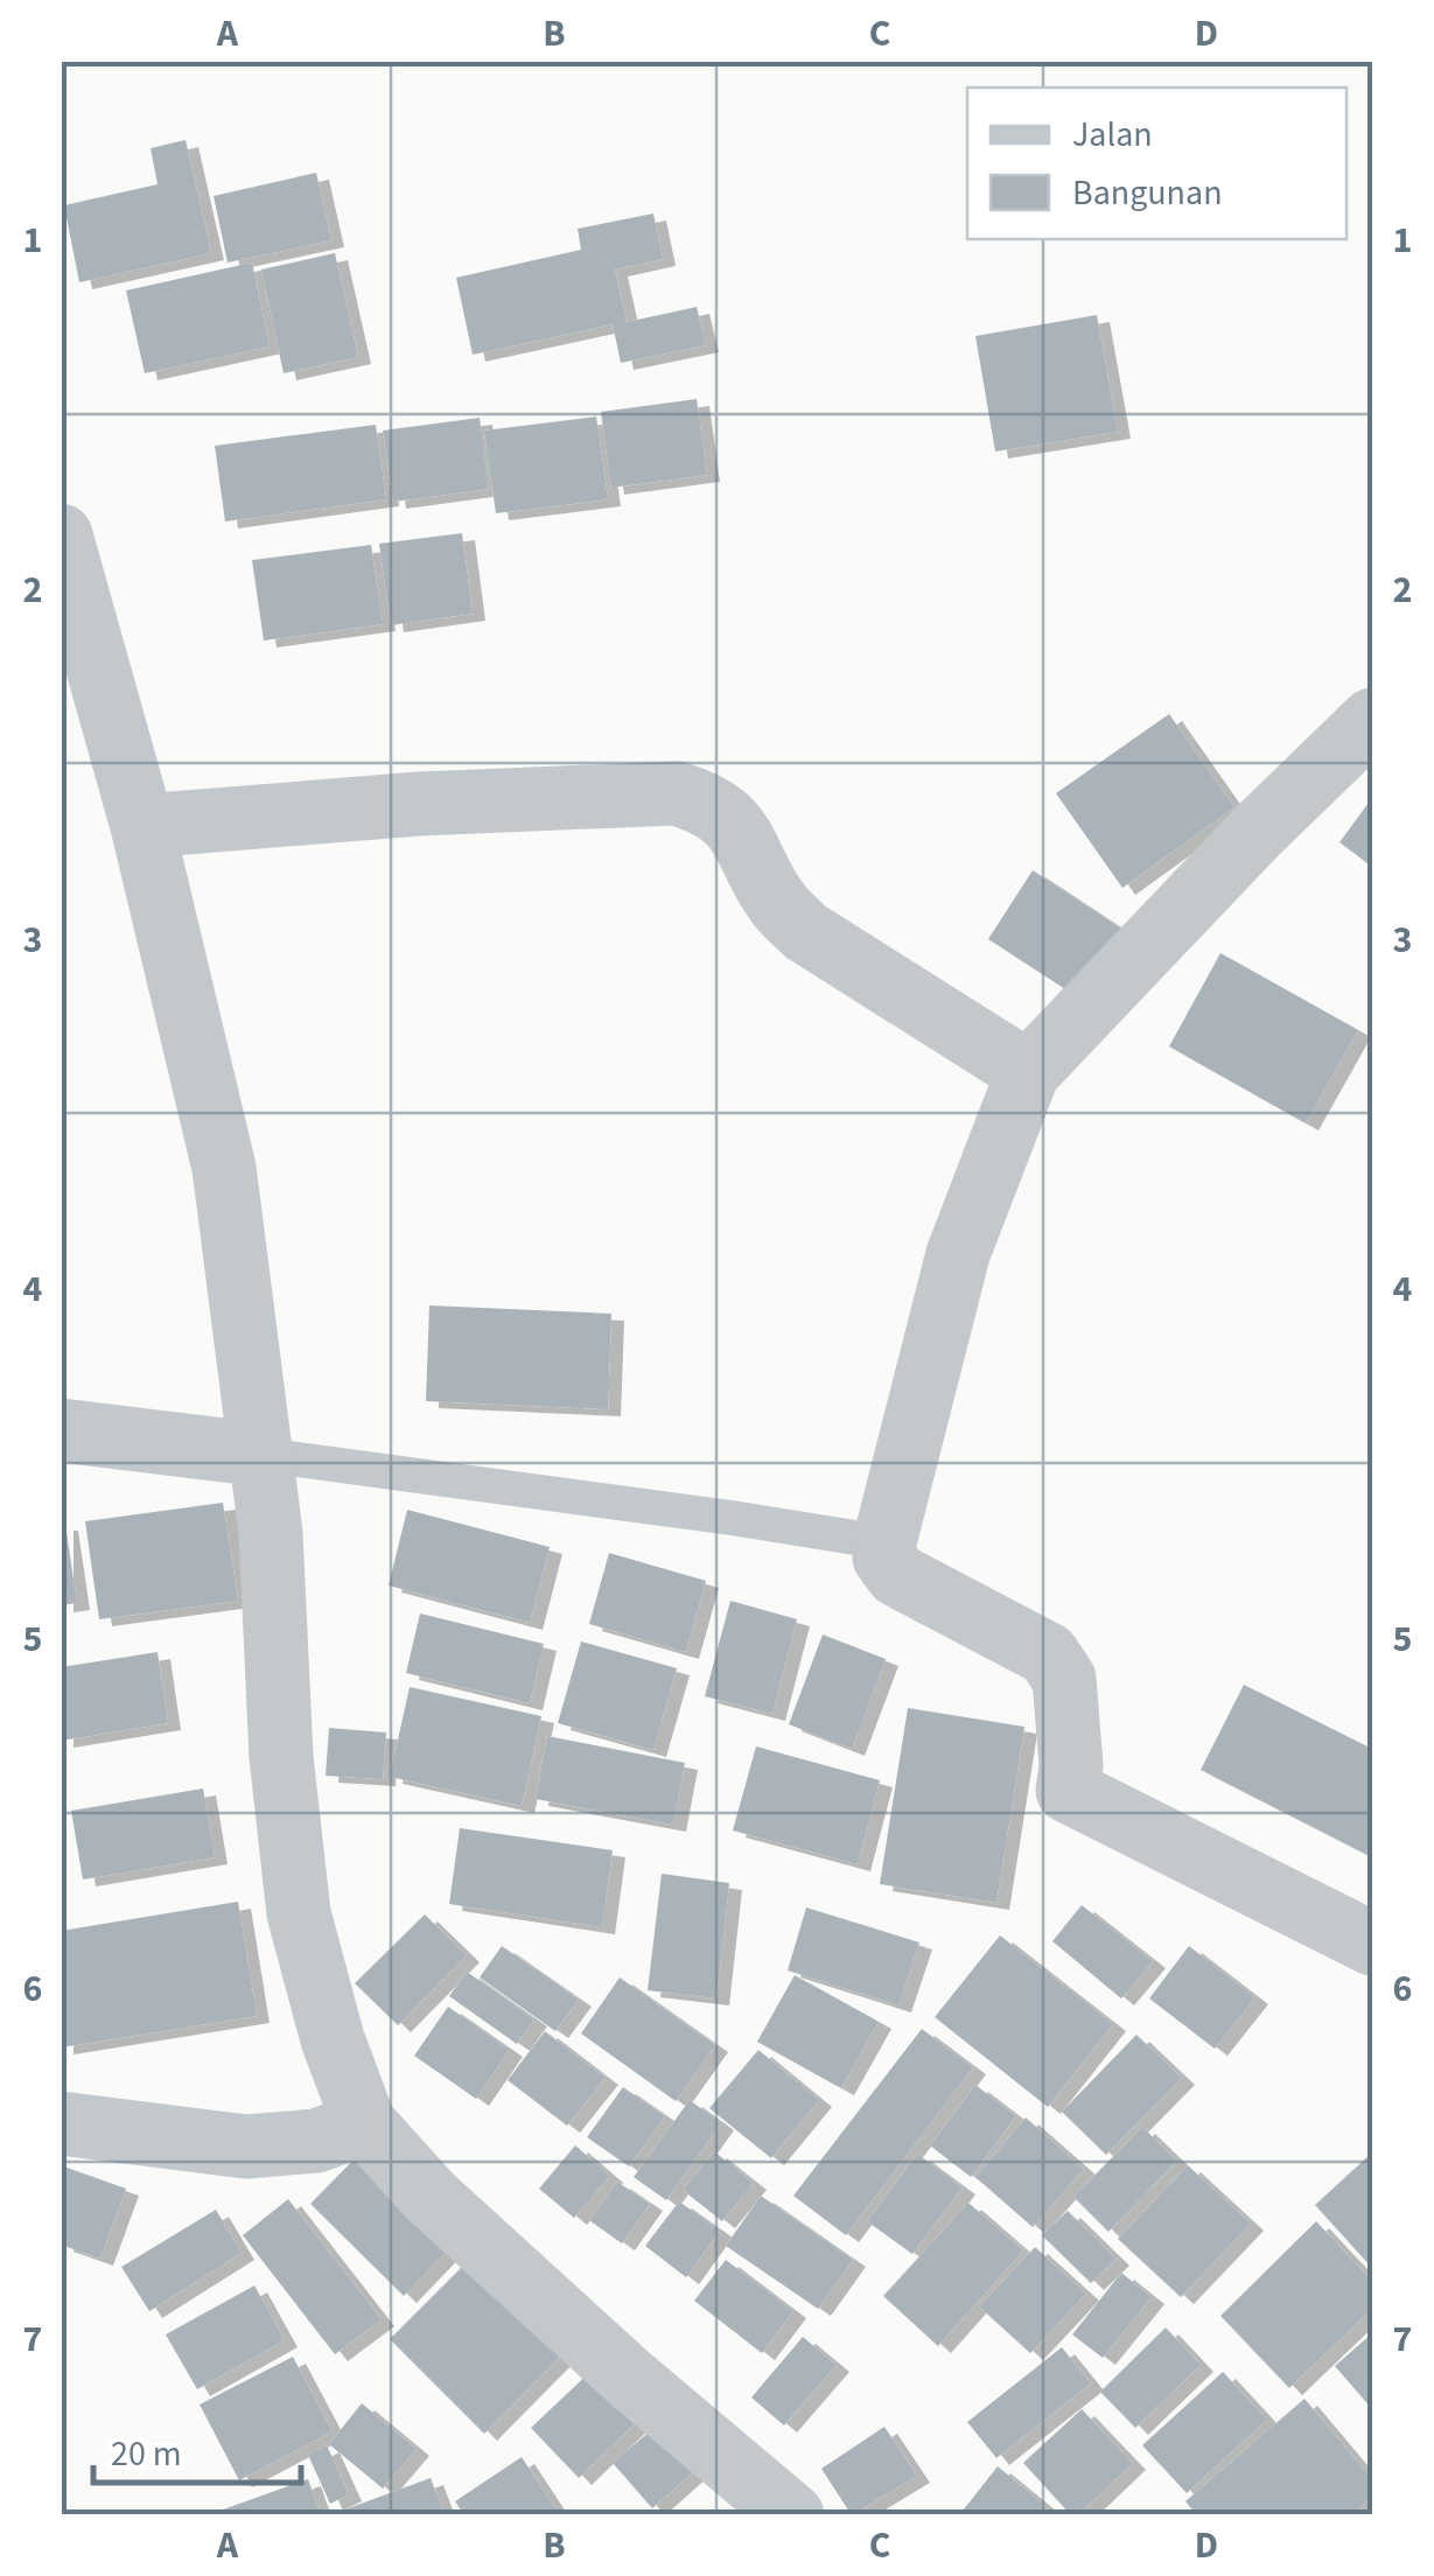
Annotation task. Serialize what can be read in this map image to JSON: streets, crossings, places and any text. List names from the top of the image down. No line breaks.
{"legend":["Jalan","Bangunan"],"scale_bar":"20 m","grid":{"columns":["A","B","C","D"],"rows":["1","2","3","4","5","6","7"]}}
